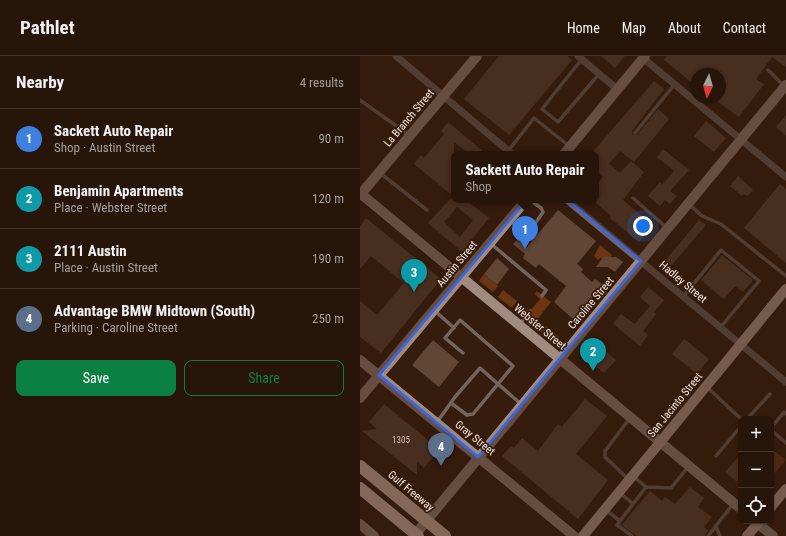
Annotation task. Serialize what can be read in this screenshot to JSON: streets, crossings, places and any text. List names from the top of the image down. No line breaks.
{"streets":{"highway":["Gulf Freeway"],"main road":["San Jacinto Street"],"street":["La Branch Street","Austin Street","Hadley Street","Caroline Street","Webster Street","Gray Street"]},"crossings":[["La Branch Street","Webster Street"],["Austin Street","Webster Street"],["Austin Street","Gray Street"],["Hadley Street","Caroline Street"],["Hadley Street","San Jacinto Street"],["Caroline Street","Webster Street"],["Caroline Street","Gray Street"],["Webster Street","San Jacinto Street"]],"house_numbers":["1305"],"north":"bottom","page":{"header":"Pathlet","nav":["Home","Map","About","Contact"],"heading":["Nearby","4 results"],"list":[{"mark":"1","name":"Sackett Auto Repair","note":"Shop · Austin Street","value":"90 m"},{"mark":"2","name":"Benjamin Apartments","note":"Place · Webster Street","value":"120 m"},{"mark":"3","name":"2111 Austin","note":"Place · Austin Street","value":"190 m"},{"mark":"4","name":"Advantage BMW Midtown (South)","note":"Parking · Caroline Street","value":"250 m"}],"popup":["Sackett Auto Repair","Shop"],"pins":["1","3","2","4"],"buttons":["Save","Share"],"map_buttons":["+","−"]}}
